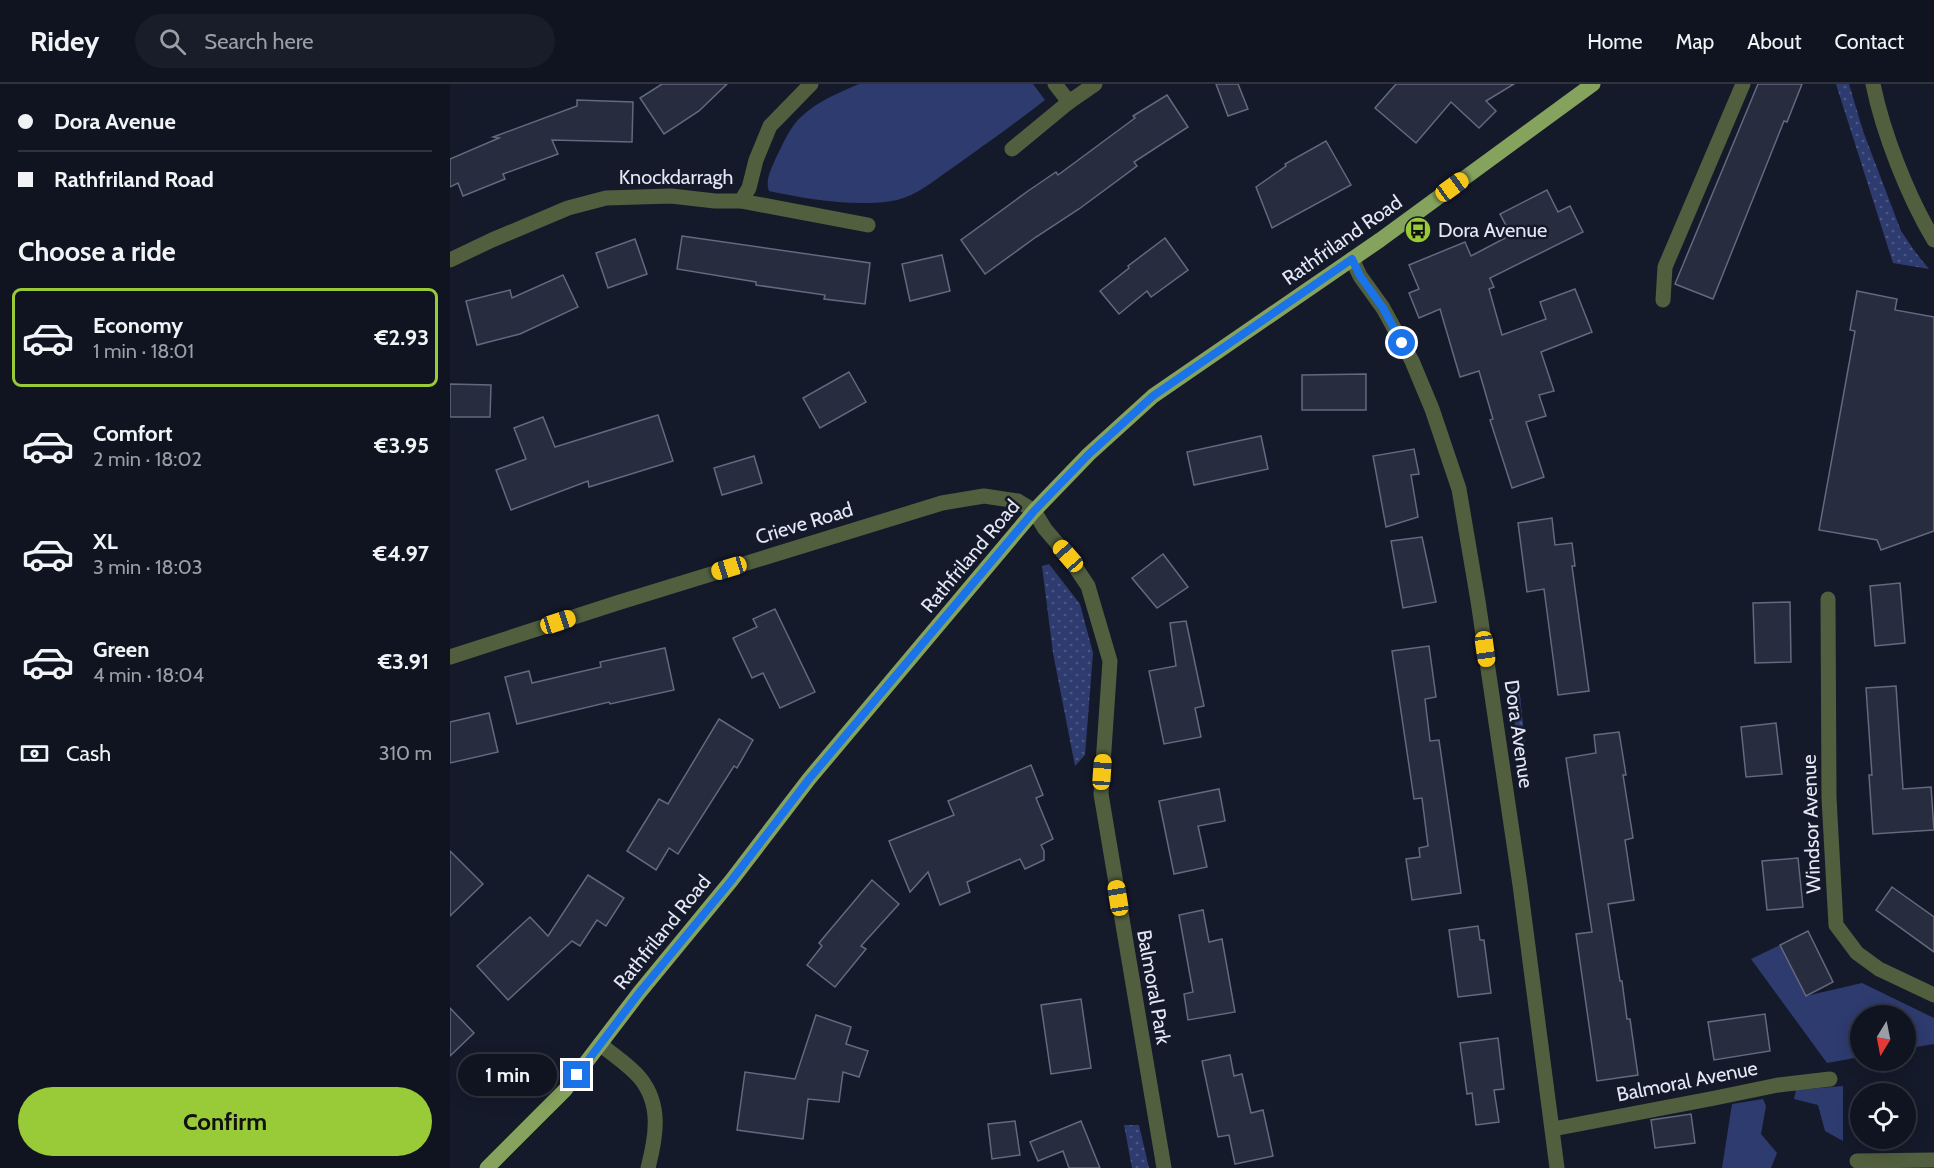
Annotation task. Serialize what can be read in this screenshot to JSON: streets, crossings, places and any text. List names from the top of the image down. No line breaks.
{"streets":{"main road":["Rathfriland Road"],"street":["Knockdarragh","Crieve Road","Dora Avenue","Windsor Avenue","Balmoral Park","Balmoral Avenue"]},"crossings":[["Rathfriland Road","Crieve Road"],["Rathfriland Road","Dora Avenue"],["Rathfriland Road","Balmoral Park"],["Crieve Road","Balmoral Park"],["Dora Avenue","Balmoral Avenue"]],"places":{"bus stop":["Dora Avenue"]},"north":"bottom","page":{"header":"Ridey","search":"Search here","nav":["Home","Map","About","Contact"],"banner":["Dora Avenue","Rathfriland Road"],"heading":"Choose a ride","list":[{"name":"Economy","note":"1 min · 18:01","value":"€2.93"},{"name":"Comfort","note":"2 min · 18:02","value":"€3.95"},{"name":"XL","note":"3 min · 18:03","value":"€4.97"},{"name":"Green","note":"4 min · 18:04","value":"€3.91"}],"pay":["Cash","310 m"],"bubble":"1 min","buttons":"Confirm"}}
